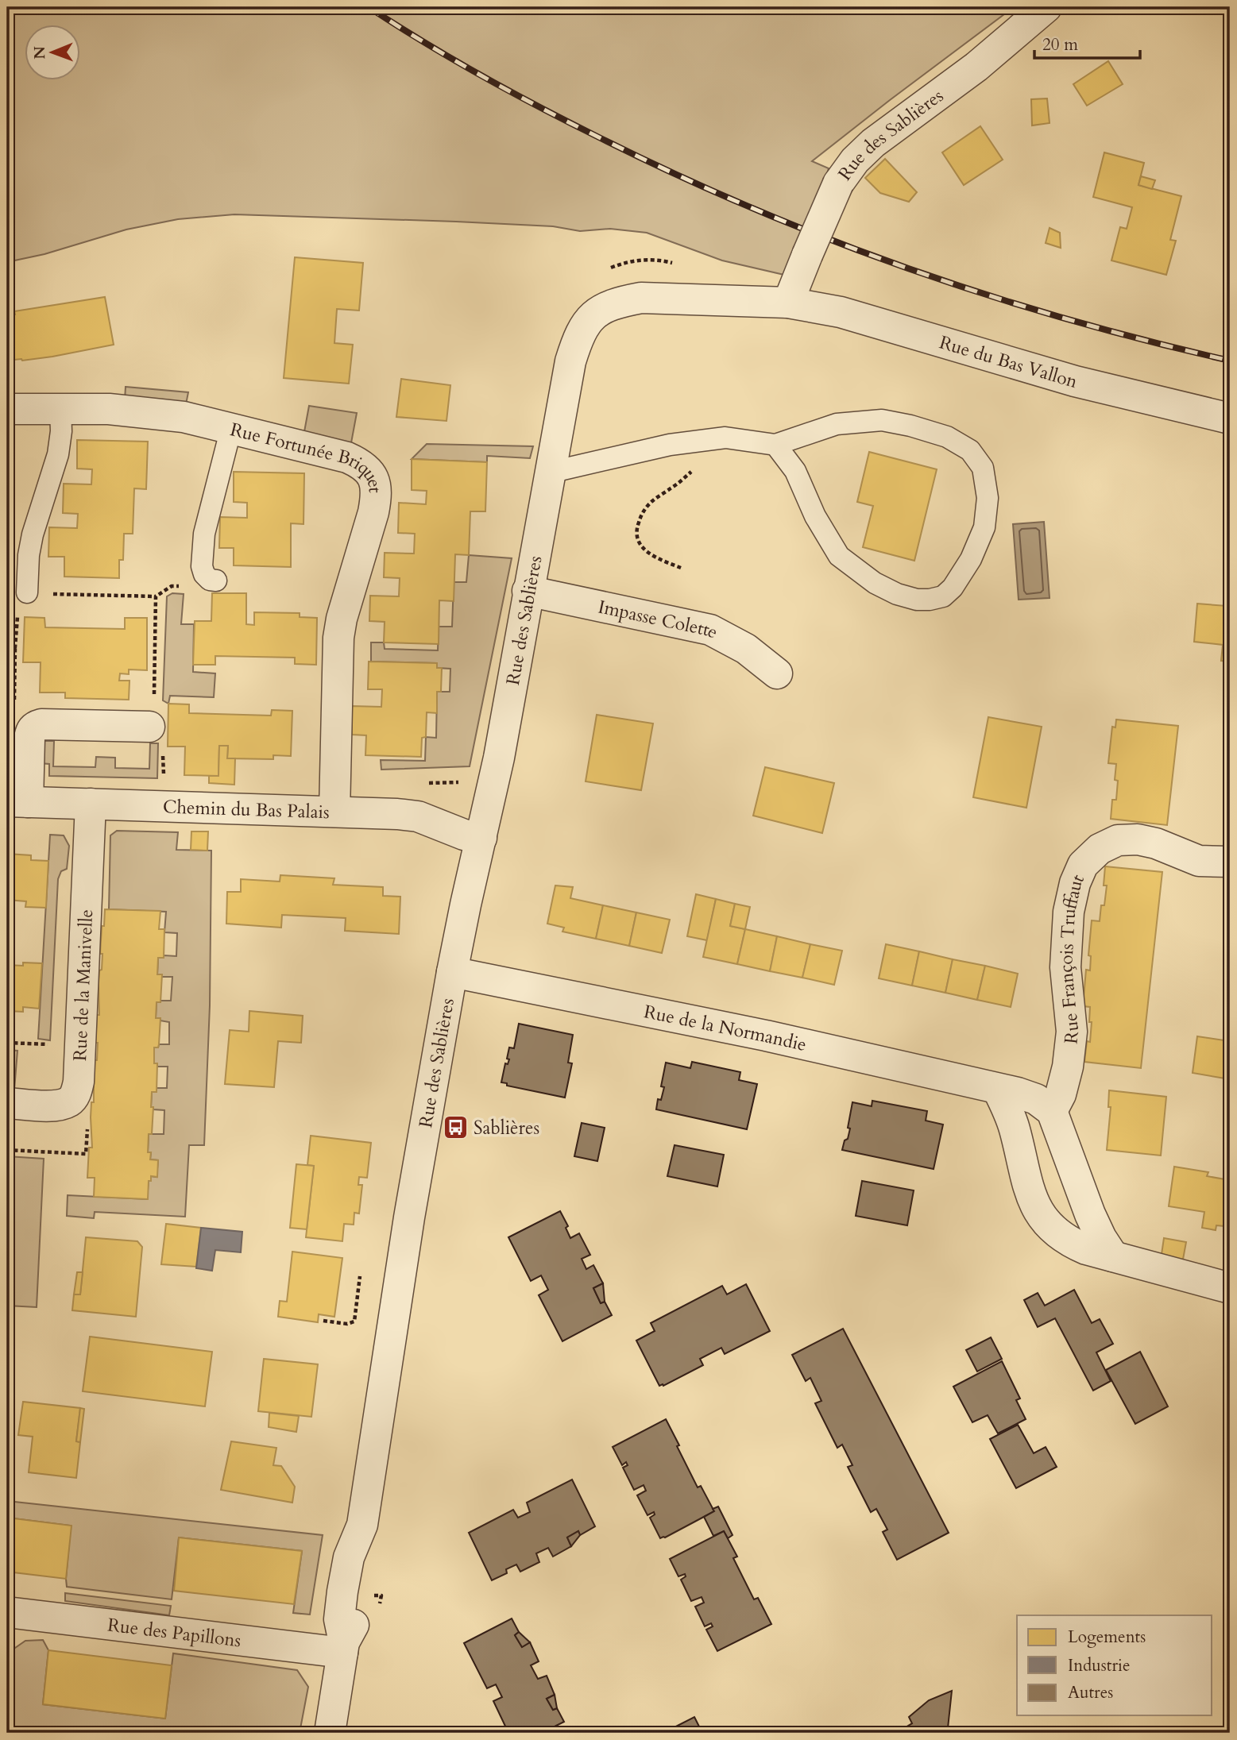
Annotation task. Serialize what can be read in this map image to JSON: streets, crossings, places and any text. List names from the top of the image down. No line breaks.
{"streets":{"street":["Rue des Sablières","Rue du Bas Vallon","Rue Fortunée Briquet","Impasse Colette","Chemin du Bas Palais","Rue François Truffaut","Rue de la Manivelle","Rue de la Normandie","Rue des Papillons"]},"crossings":[["Rue des Sablières","Rue du Bas Vallon"],["Rue des Sablières","Impasse Colette"],["Rue des Sablières","Chemin du Bas Palais"],["Rue des Sablières","Rue de la Normandie"],["Rue des Sablières","Rue des Papillons"],["Rue Fortunée Briquet","Chemin du Bas Palais"],["Chemin du Bas Palais","Rue de la Manivelle"],["Rue François Truffaut","Rue de la Normandie"]],"places":{"bus stop":["Sablières"]},"legend":["Logements","Industrie","Autres"],"scale_bar":"20 m","north":"left"}
